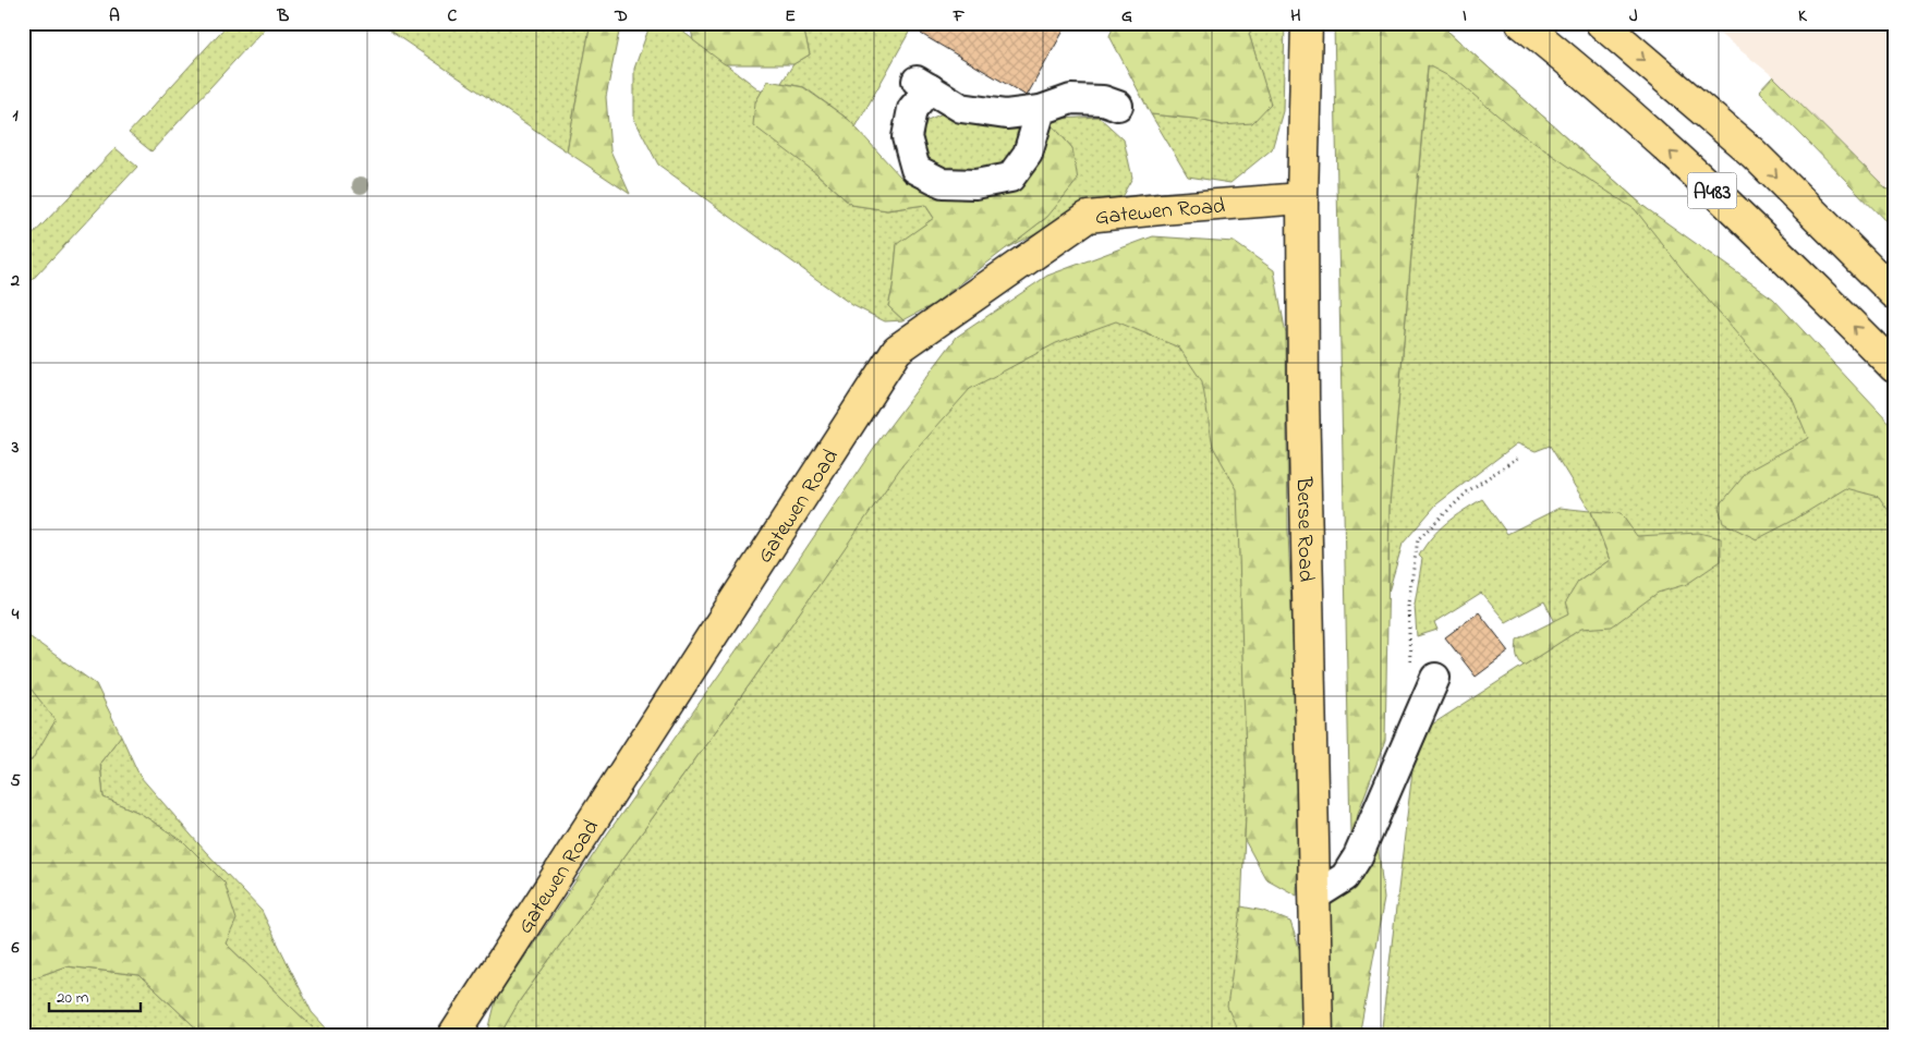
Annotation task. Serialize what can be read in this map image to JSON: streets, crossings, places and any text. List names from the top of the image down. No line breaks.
{"streets":{"main road":["A483","Gatewen Road","Berse Road"]},"crossings":[["Gatewen Road","Berse Road"]],"scale_bar":"20 m","grid":{"columns":["A","B","C","D","E","F","G","H","I","J","K"],"rows":["1","2","3","4","5","6"]}}
